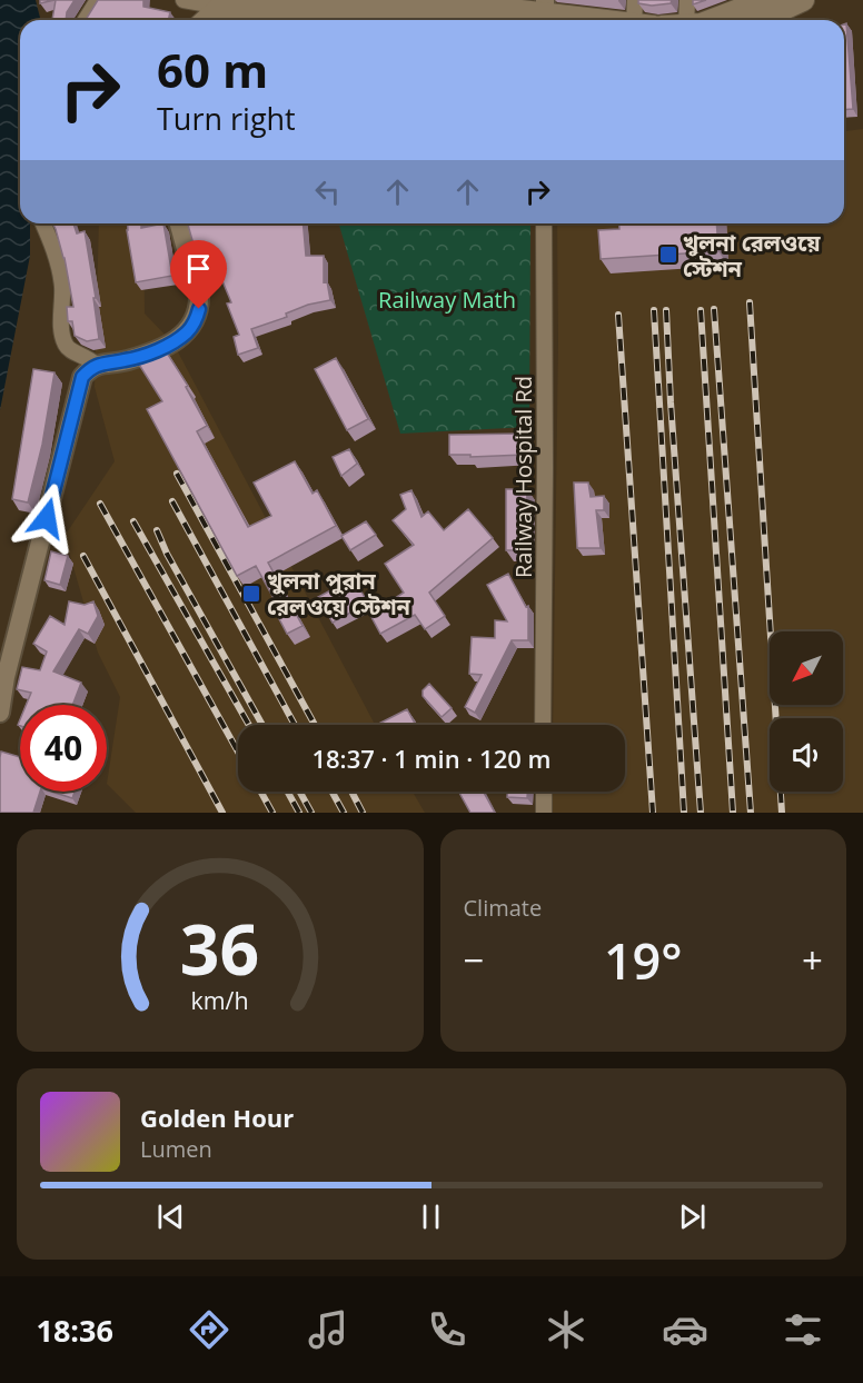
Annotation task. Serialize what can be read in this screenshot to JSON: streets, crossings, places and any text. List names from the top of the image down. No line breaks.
{"streets":{"street":["Railway Hospital Rd"]},"parks":["Railway Math"],"places":{"transit":["খুলনা রেলওয়ে স্টেশন","খুলনা পুরান রেলওয়ে স্টেশন"]},"north":"bottom left","page":{"turn":["60 m","Turn right"],"limit":"40","trip":"18:37 · 1 min · 120 m","tile":"Climate","heat":["−","19°","+"],"song":["Golden Hour","Lumen"],"tabs":"18:36","gauge":["36","km/h"]}}
